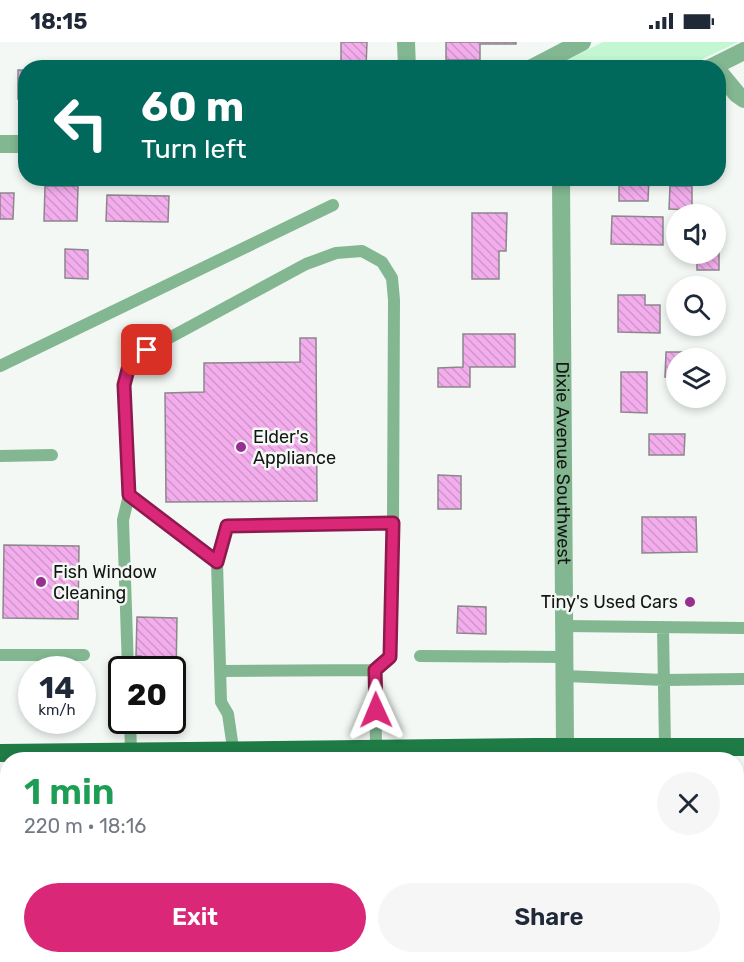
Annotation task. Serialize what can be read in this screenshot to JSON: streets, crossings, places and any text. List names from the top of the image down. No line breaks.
{"streets":{"street":["Dixie Avenue Southwest"]},"places":["Elder's Appliance","Fish Window Cleaning","Tiny's Used Cars"],"page":{"status":"18:15","turn":["60 m","Turn left"],"speed":"14 km/h","limit":"20","heading":["1 min","220 m · 18:16"],"buttons":["Exit","Share"]}}
